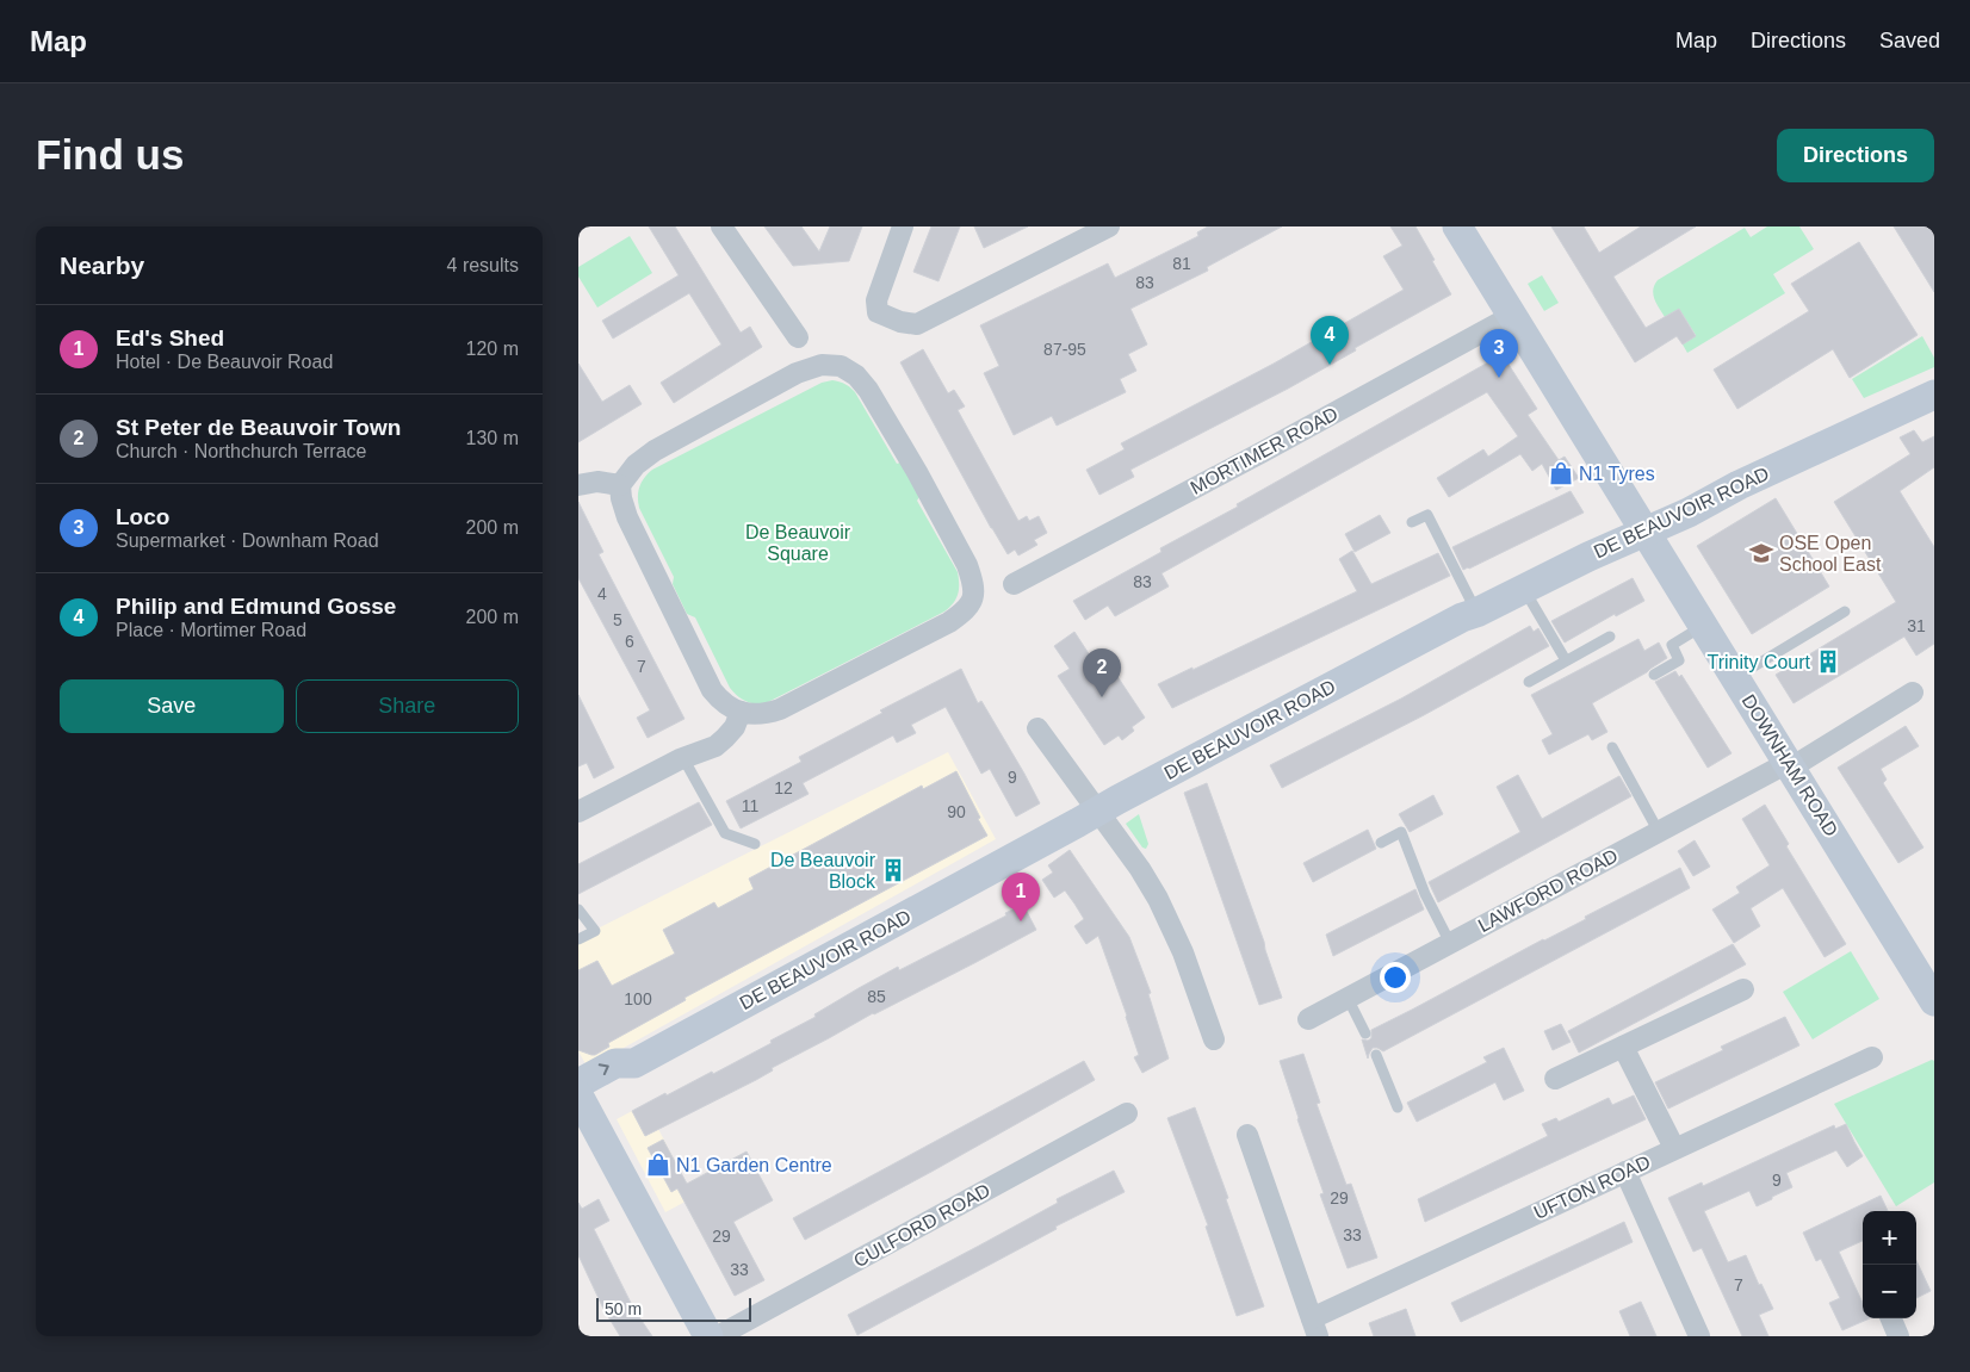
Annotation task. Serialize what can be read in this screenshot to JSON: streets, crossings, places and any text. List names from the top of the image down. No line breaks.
{"streets":{"street":["MORTIMER ROAD","DE BEAUVOIR ROAD","DOWNHAM ROAD","LAWFORD ROAD","UFTON ROAD","CULFORD ROAD"]},"crossings":[["MORTIMER ROAD","DOWNHAM ROAD"],["DE BEAUVOIR ROAD","DOWNHAM ROAD"],["DOWNHAM ROAD","LAWFORD ROAD"]],"parks":["De Beauvoir Square"],"places":{"shop":["N1 Tyres","N1 Garden Centre"],"school or university":["OSE Open School East"],"building":["Trinity Court","De Beauvoir Block"]},"house_numbers":["81","83","87-95","83","4","5","31","6","7","9","12","11","90","85","100","9","29","33","29","33","7"],"scale_bar":"50 m","page":{"header":"Map","nav":["Map","Directions","Saved"],"buttons":["Directions",["Save","Share"]],"title":"Find us","heading":["Nearby","4 results"],"list":[{"mark":"1","name":"Ed's Shed","note":"Hotel · De Beauvoir Road","value":"120 m"},{"mark":"2","name":"St Peter de Beauvoir Town","note":"Church · Northchurch Terrace","value":"130 m"},{"mark":"3","name":"Loco","note":"Supermarket · Downham Road","value":"200 m"},{"mark":"4","name":"Philip and Edmund Gosse","note":"Place · Mortimer Road","value":"200 m"}],"pins":["4","3","2","1"],"map_buttons":["+","−"],"scale":"50 m"}}
